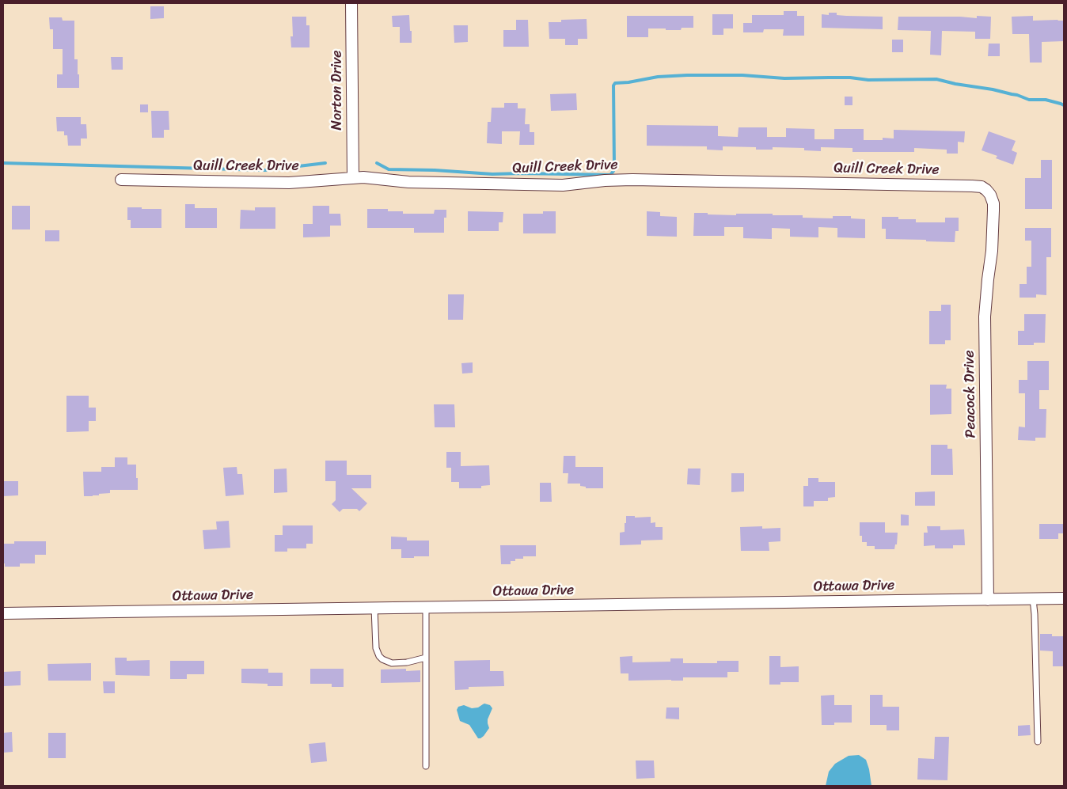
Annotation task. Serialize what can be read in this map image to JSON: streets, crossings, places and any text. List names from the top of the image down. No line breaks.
{"streets":{"street":["Norton Drive","Quill Creek Drive","Peacock Drive","Ottawa Drive"]},"crossings":[["Norton Drive","Quill Creek Drive"],["Quill Creek Drive","Peacock Drive"],["Peacock Drive","Ottawa Drive"]]}
